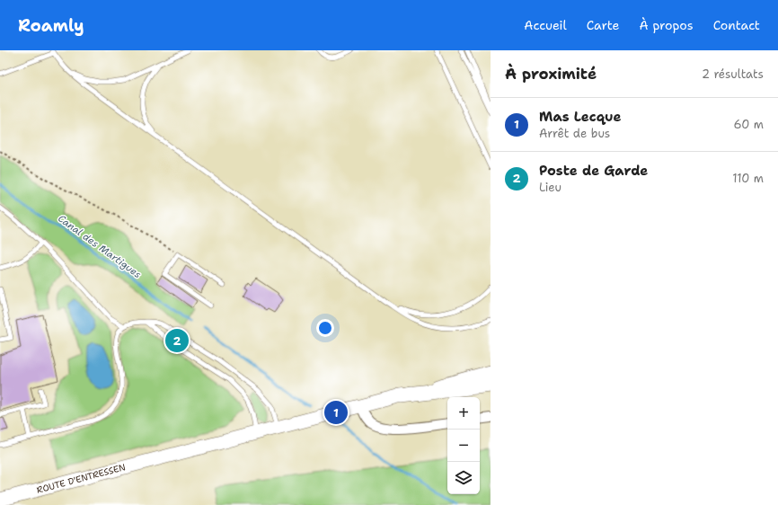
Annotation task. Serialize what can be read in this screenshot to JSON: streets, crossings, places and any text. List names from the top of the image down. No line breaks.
{"streets":{"main road":["ROUTE D'ENTRESSEN"]},"water":["Canal des Martigues"],"page":{"header":"Roamly","nav":["Accueil","Carte","À propos","Contact"],"heading":["À proximité","2 résultats"],"list":[{"mark":"1","name":"Mas Lecque","note":"Arrêt de bus","value":"60 m"},{"mark":"2","name":"Poste de Garde","note":"Lieu","value":"110 m"}],"pins":["2","1"],"map_buttons":["+","−"]}}
